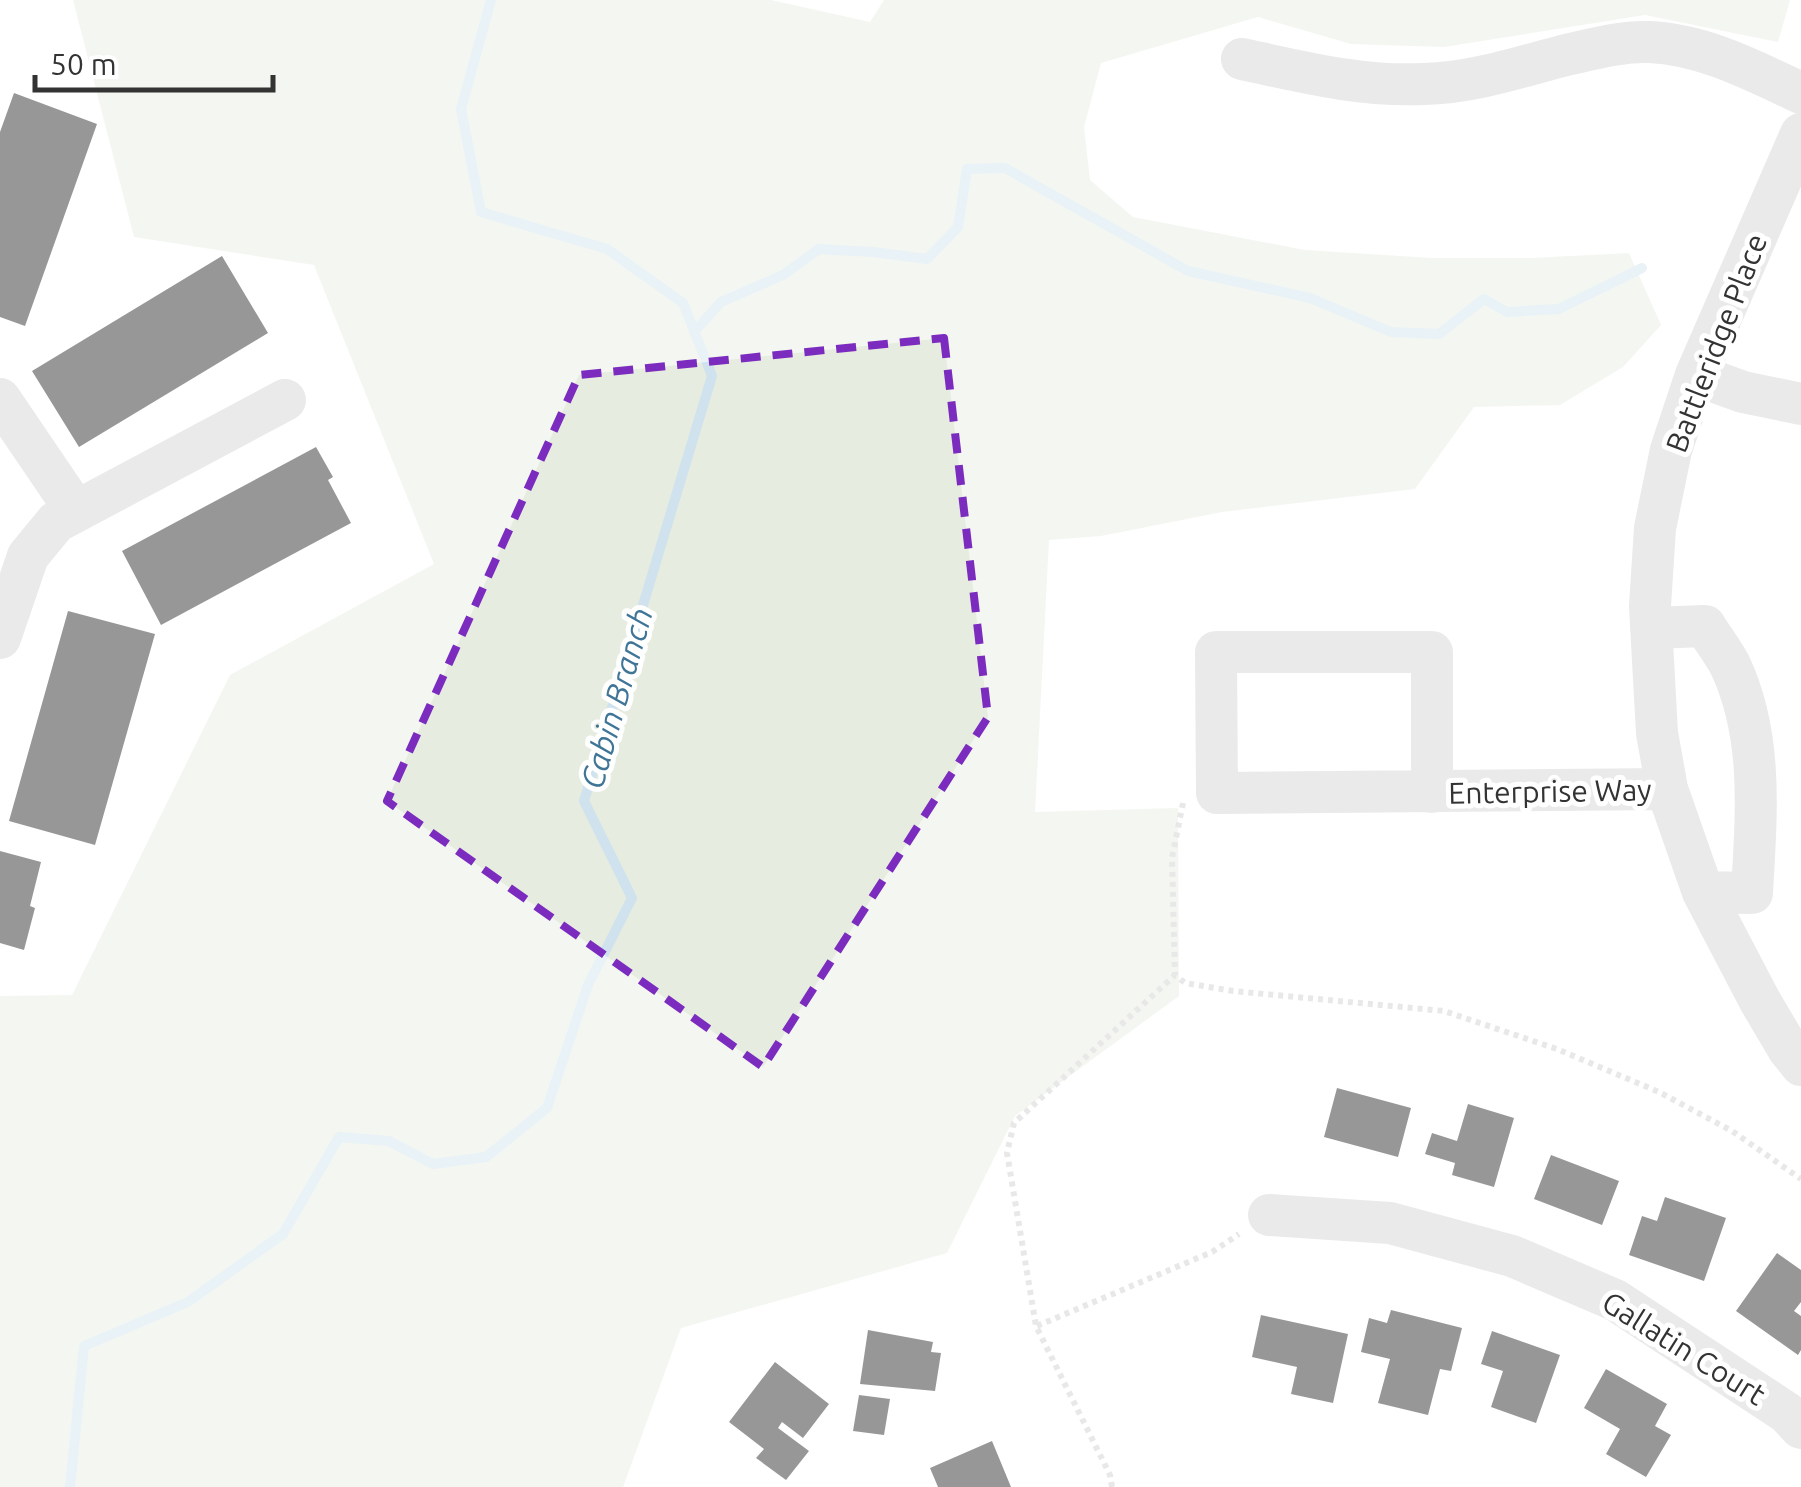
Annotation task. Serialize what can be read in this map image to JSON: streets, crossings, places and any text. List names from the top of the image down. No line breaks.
{"streets":{"street":["Battleridge Place","Enterprise Way","Gallatin Court"]},"crossings":[["Battleridge Place","Enterprise Way"]],"water":["Cabin Branch"],"scale_bar":"50 m"}
